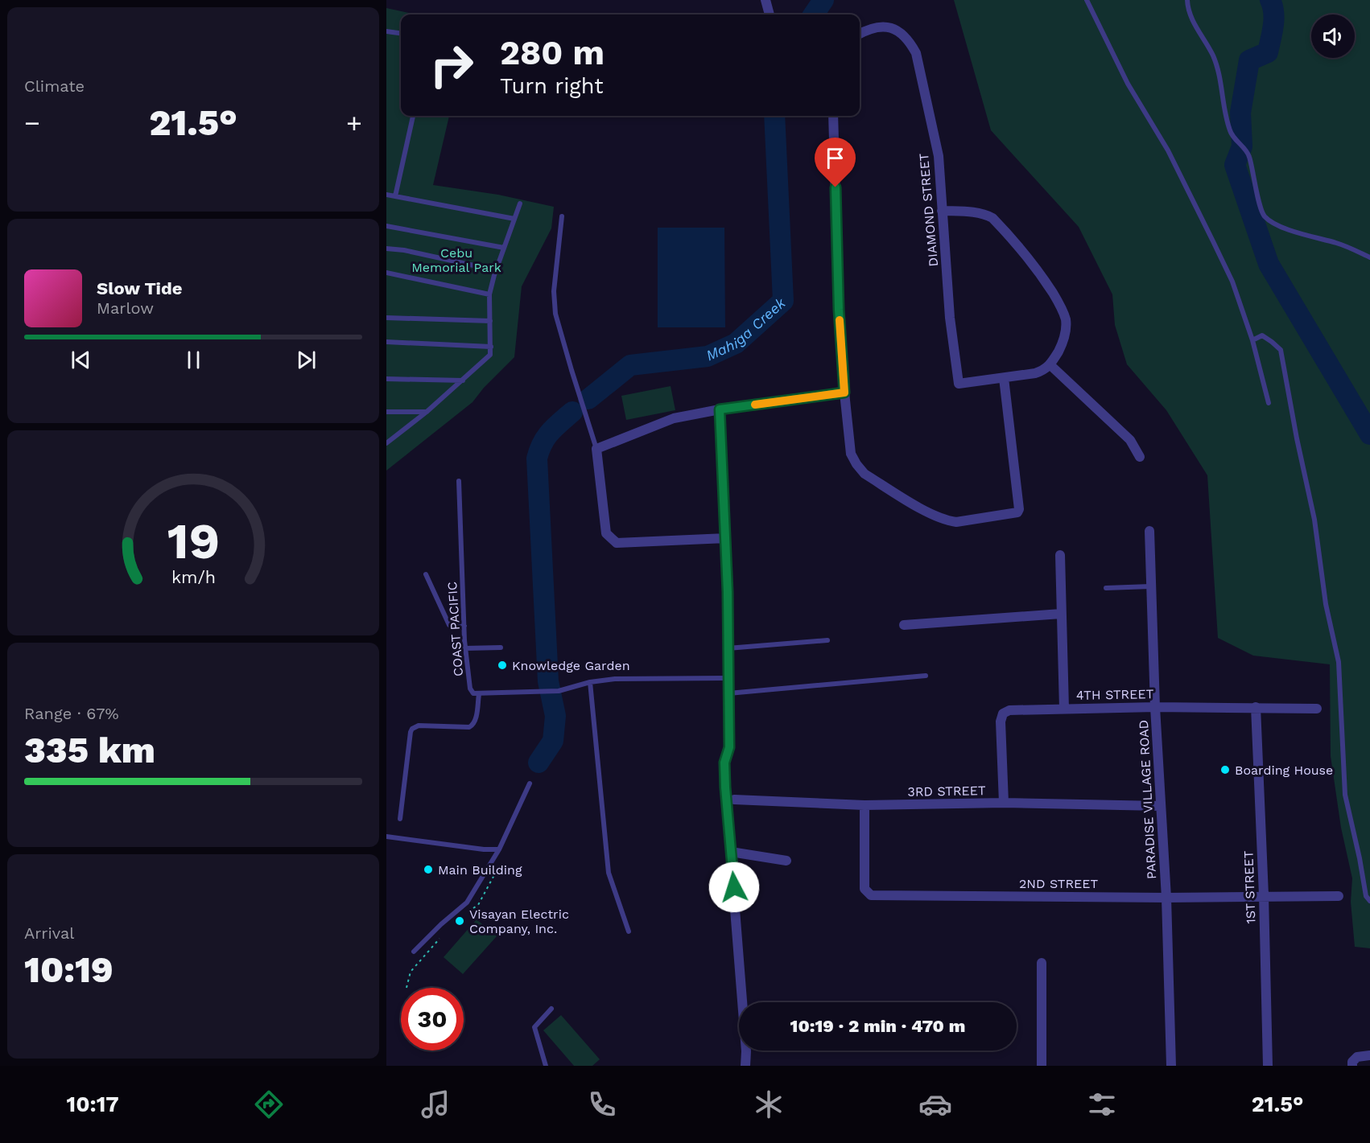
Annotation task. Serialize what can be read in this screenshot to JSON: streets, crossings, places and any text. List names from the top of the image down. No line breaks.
{"streets":{"street":["DIAMOND STREET","4TH STREET","3RD STREET","PARADISE VILLAGE ROAD","2ND STREET","1ST STREET"],"lane":["COAST PACIFIC"]},"crossings":[["4TH STREET","3RD STREET"],["4TH STREET","PARADISE VILLAGE ROAD"],["4TH STREET","1ST STREET"],["3RD STREET","PARADISE VILLAGE ROAD"],["3RD STREET","2ND STREET"],["PARADISE VILLAGE ROAD","2ND STREET"],["2ND STREET","1ST STREET"]],"water":["Mahiga Creek"],"parks":["Cebu Memorial Park"],"places":["Knowledge Garden","Boarding House","Main Building","Visayan Electric Company, Inc."],"page":{"tile":["Climate",["Range · 67%","335 km"],["Arrival","10:19"]],"turn":["280 m","Turn right"],"heat":["−","21.5°","+"],"song":["Slow Tide","Marlow"],"limit":"30","trip":"10:19 · 2 min · 470 m","tabs":["10:17","21.5°"],"gauge":["19","km/h"]}}
